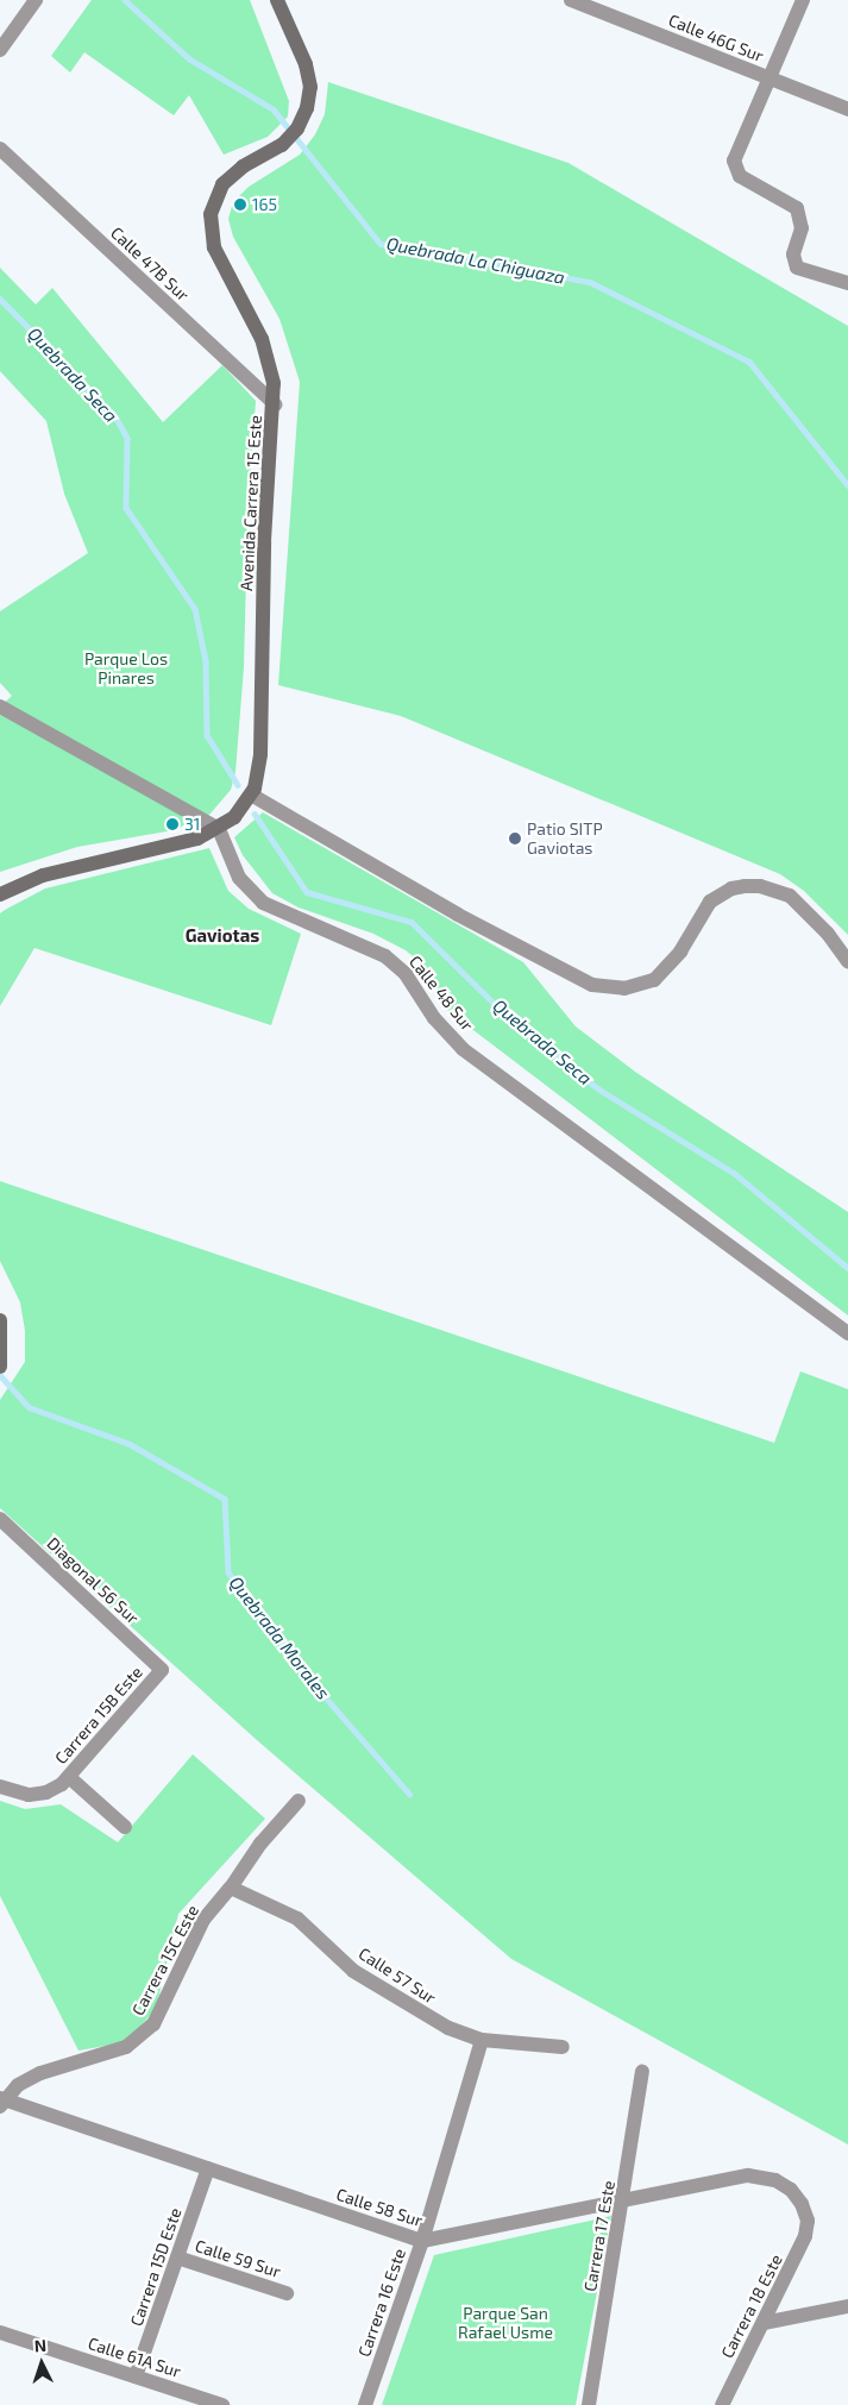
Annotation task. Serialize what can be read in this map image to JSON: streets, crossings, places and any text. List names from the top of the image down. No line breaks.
{"streets":{"main road":["Avenida Carrera 15 Este"],"street":["Calle 46G Sur","Calle 47B Sur","Calle 48 Sur","Diagonal 56 Sur","Carrera 15B Este","Carrera 15C Este","Calle 57 Sur","Calle 58 Sur","Carrera 17 Este","Calle 59 Sur","Carrera 15D Este","Carrera 16 Este","Carrera 18 Este","Calle 61A Sur"]},"crossings":[["Calle 47B Sur","Avenida Carrera 15 Este"],["Avenida Carrera 15 Este","Calle 48 Sur"],["Diagonal 56 Sur","Carrera 15B Este"],["Carrera 15C Este","Calle 57 Sur"],["Carrera 15C Este","Calle 58 Sur"],["Calle 57 Sur","Carrera 16 Este"],["Calle 58 Sur","Carrera 17 Este"],["Calle 58 Sur","Carrera 15D Este"],["Calle 58 Sur","Carrera 16 Este"],["Calle 58 Sur","Carrera 18 Este"],["Calle 59 Sur","Carrera 15D Este"],["Carrera 15D Este","Calle 61A Sur"]],"districts":["Gaviotas"],"water":["Quebrada La Chiguaza","Quebrada Seca","Quebrada Morales"],"parks":["Parque Los Pinares","Parque San Rafael Usme"],"places":["165","31","Patio SITP Gaviotas"],"north":"top"}
